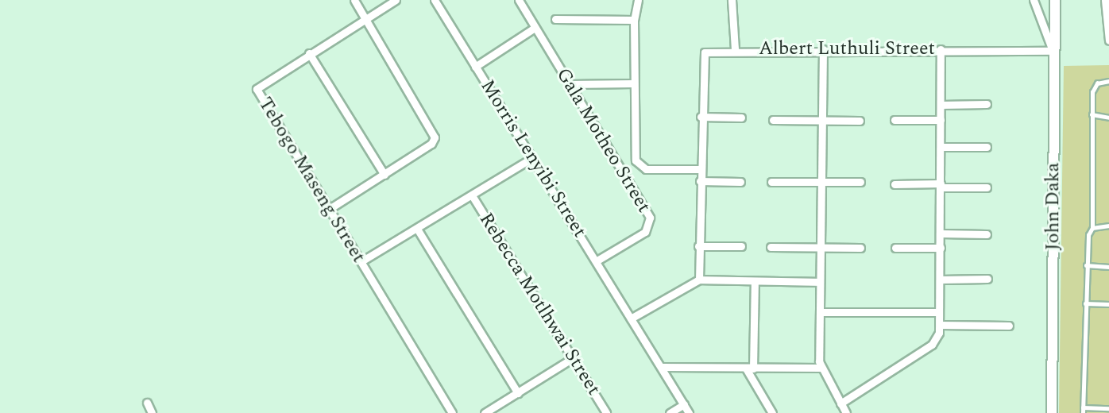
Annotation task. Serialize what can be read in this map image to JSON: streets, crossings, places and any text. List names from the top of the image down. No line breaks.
{"streets":{"street":["Albert Luthuli Street","Gala Motheo Street","Morris Lenyibi Street","Tebogo Maseng Street","John Daka","Rebecca Motlhwai Street"]},"crossings":[["Albert Luthuli Street","John Daka"],["Gala Motheo Street","Morris Lenyibi Street"]]}
